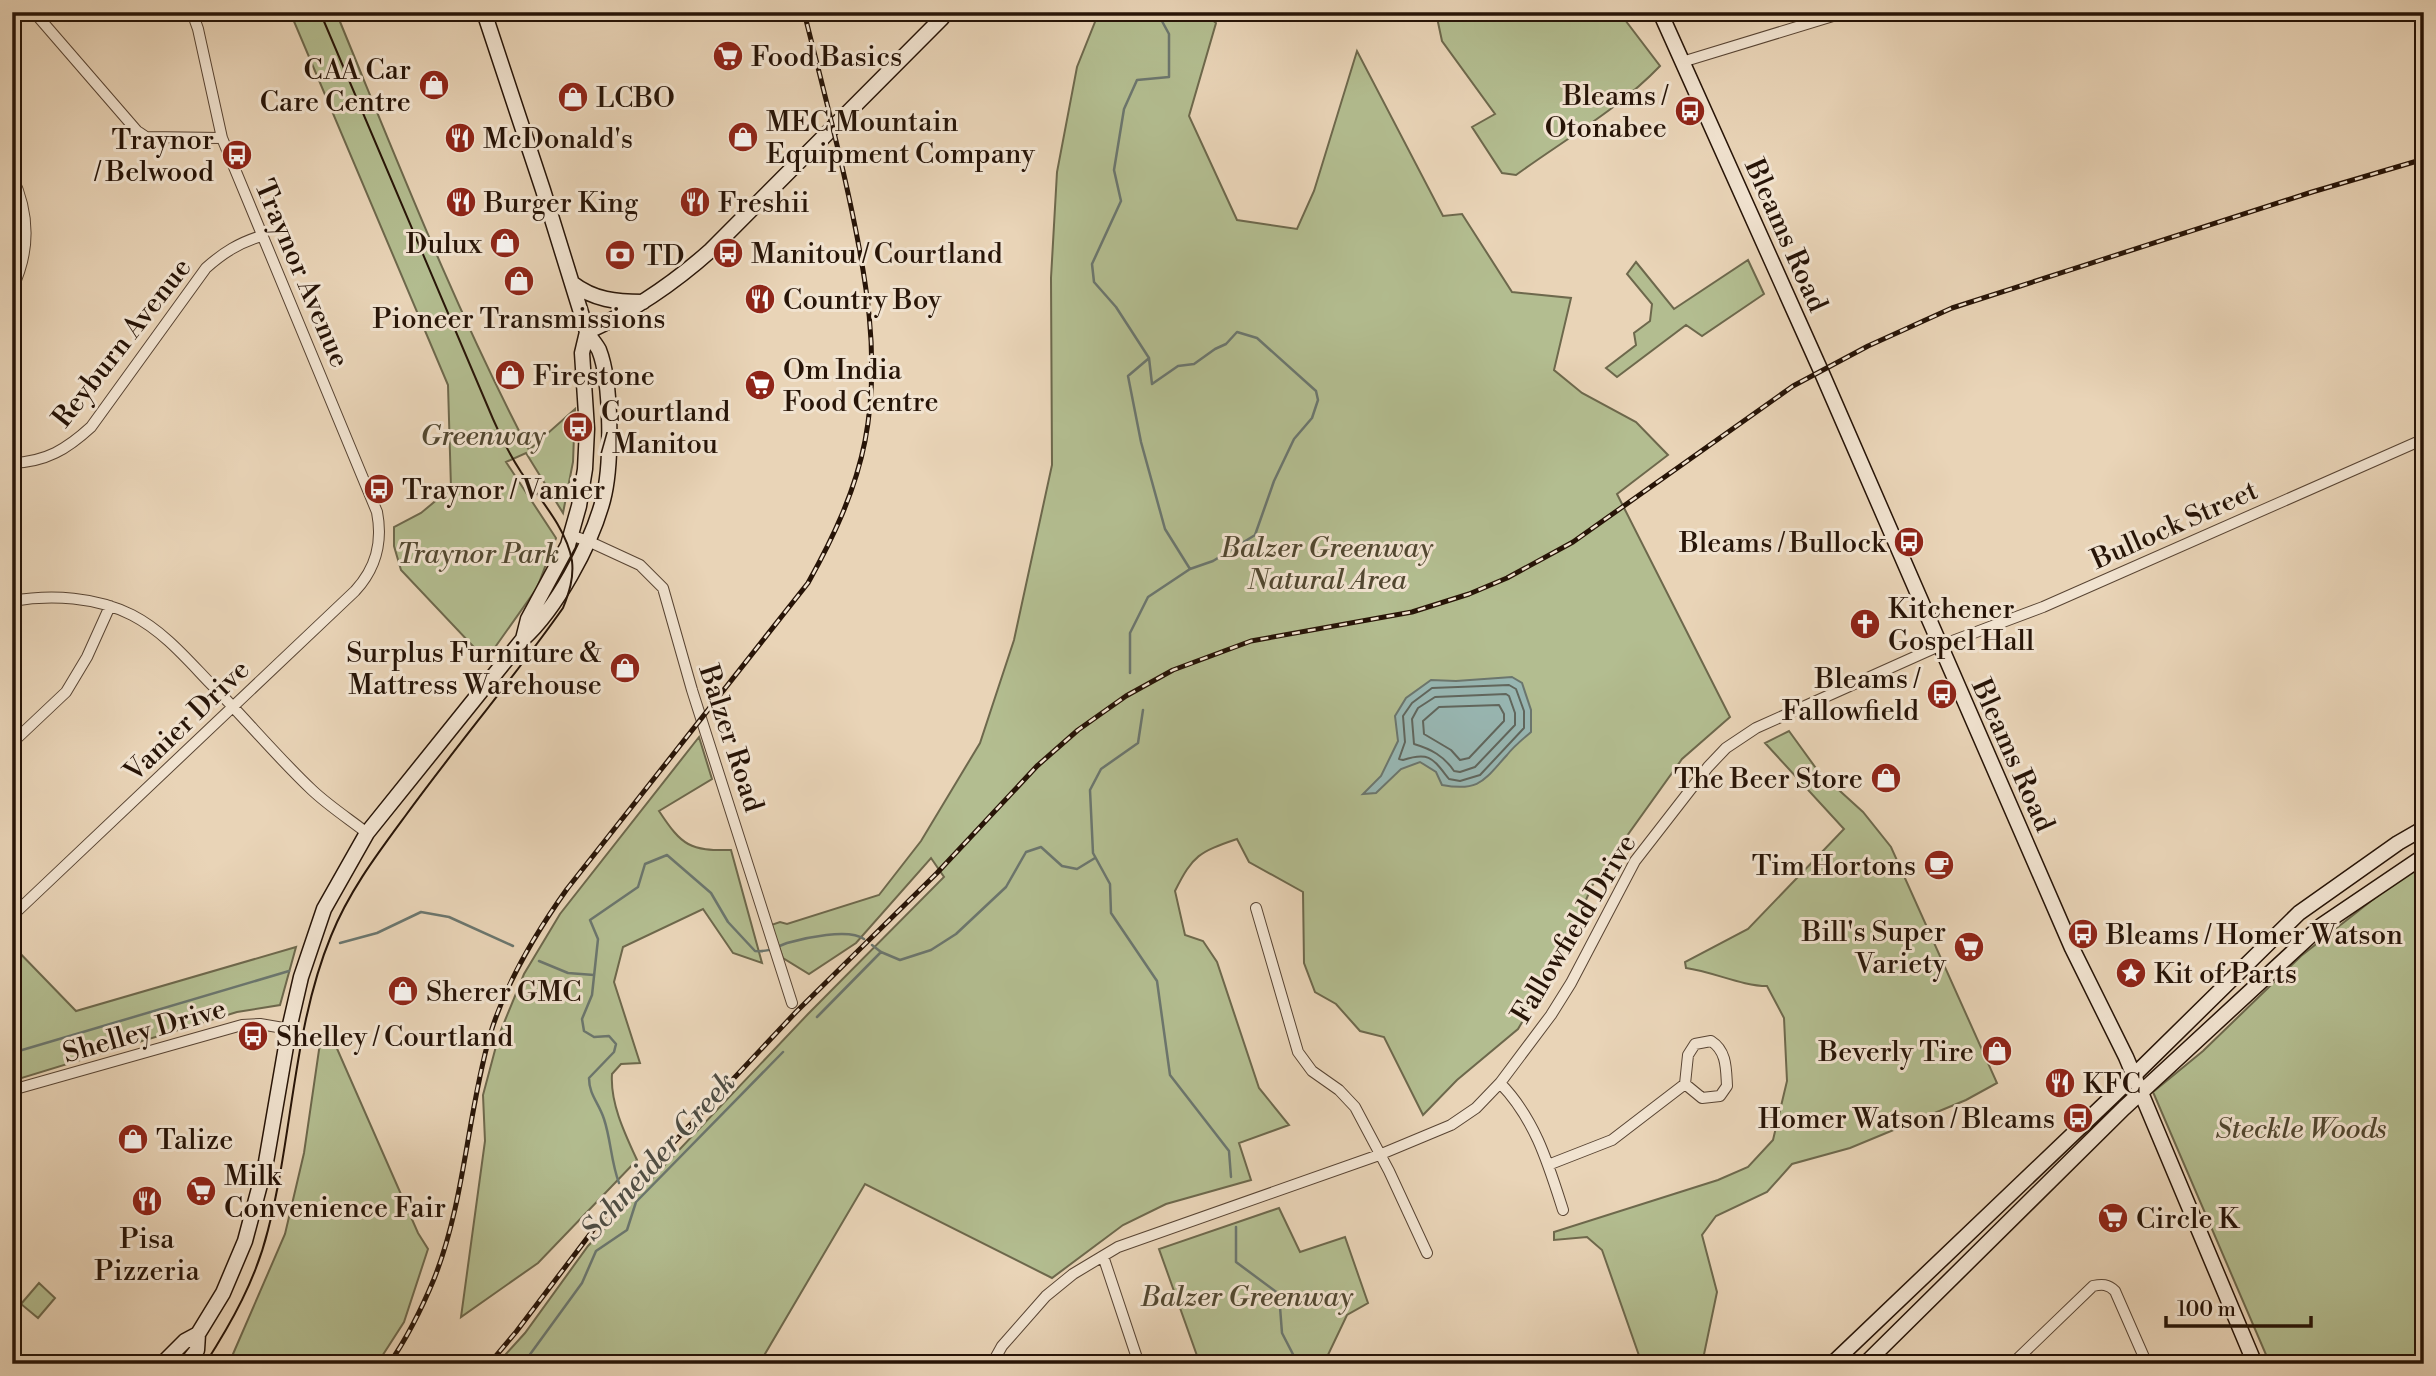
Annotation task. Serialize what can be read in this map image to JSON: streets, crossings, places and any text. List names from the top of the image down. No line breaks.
{"streets":{"main road":["Bleams Road"],"street":["Traynor Avenue","Reyburn Avenue","Bullock Street","Vanier Drive","Balzer Road","Fallowfield Drive","Shelley Drive"]},"crossings":[["Bleams Road","Bullock Street"],["Bleams Road","Fallowfield Drive"],["Traynor Avenue","Reyburn Avenue"],["Traynor Avenue","Vanier Drive"],["Bullock Street","Fallowfield Drive"]],"water":["Schneider Creek"],"parks":["Greenway","Balzer Greenway Natural Area","Traynor Park","Steckle Woods","Balzer Greenway"],"places":{"supermarket":["Food Basics","Om India Food Centre","Bill's Super Variety","Milk Convenience Fair","Circle K"],"shop":["CAA Car Care Centre","LCBO","MEC Mountain Equipment Company","Dulux","Pioneer Transmissions","Firestone","Surplus Furniture & Mattress Warehouse","The Beer Store","Sherer GMC","Beverly Tire","Talize"],"bus stop":["Bleams / Otonabee","Traynor / Belwood","Manitou / Courtland","Courtland / Manitou","Traynor / Vanier","Bleams / Bullock","Bleams / Fallowfield","Bleams / Homer Watson","Shelley / Courtland","Homer Watson / Bleams"],"restaurant":["McDonald's","Burger King","Freshii","Country Boy","KFC","Pisa Pizzeria"],"bank":["TD"],"church":["Kitchener Gospel Hall"],"cafe":["Tim Hortons"],"place":["Kit of Parts"]},"scale_bar":"100 m"}
